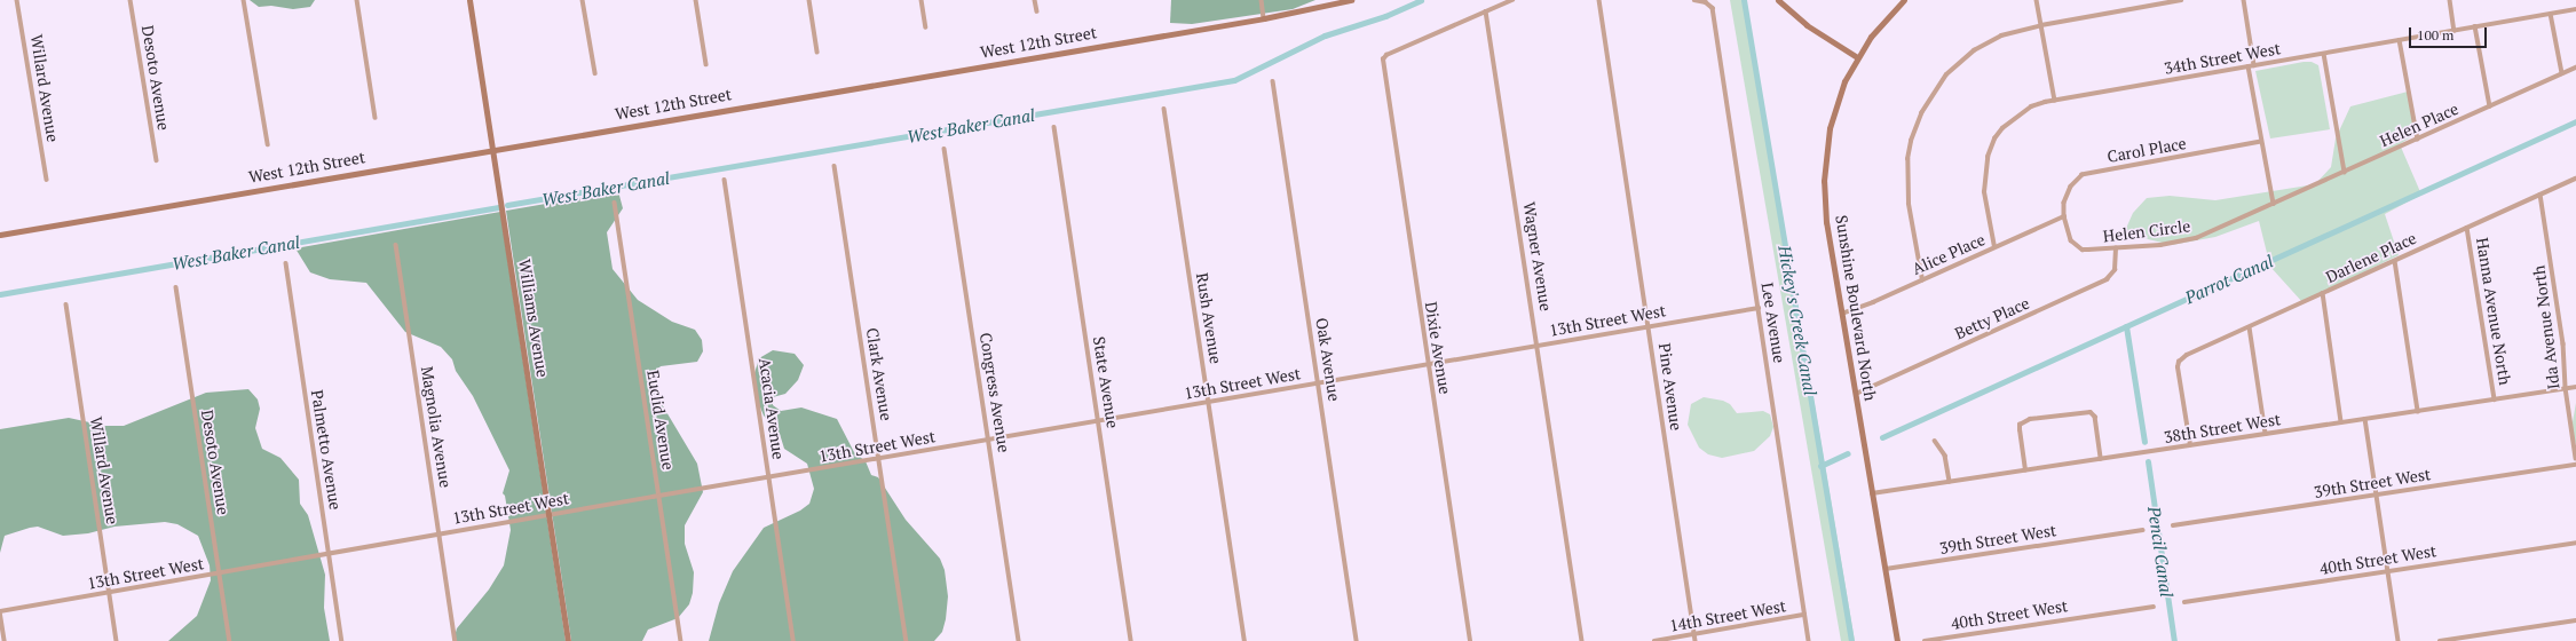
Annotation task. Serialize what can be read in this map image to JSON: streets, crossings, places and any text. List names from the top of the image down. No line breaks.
{"streets":{"street":["West 12th Street","34th Street West","Desoto Avenue","Willard Avenue","Helen Place","Carol Place","Helen Circle","Alice Place","Wagner Avenue","Darlene Place","Sunshine Boulevard North","Hanna Avenue North","Williams Avenue","Rush Avenue","Betty Place","13th Street West","Lee Avenue","Ida Avenue North","Dixie Avenue","Oak Avenue","Clark Avenue","State Avenue","Pine Avenue","Congress Avenue","Acacia Avenue","Euclid Avenue","Magnolia Avenue","38th Street West","Palmetto Avenue","39th Street West","40th Street West","14th Street West"]},"crossings":[["West 12th Street","Williams Avenue"],["34th Street West","Alice Place"],["Desoto Avenue","13th Street West"],["Willard Avenue","13th Street West"],["Helen Place","Helen Circle"],["Carol Place","Helen Circle"],["Carol Place","Alice Place"],["Helen Circle","Alice Place"],["Helen Circle","Betty Place"],["Alice Place","Sunshine Boulevard North"],["Wagner Avenue","13th Street West"],["Wagner Avenue","Dixie Avenue"],["Darlene Place","Hanna Avenue North"],["Darlene Place","Ida Avenue North"],["Darlene Place","38th Street West"],["Sunshine Boulevard North","Betty Place"],["Sunshine Boulevard North","38th Street West"],["Sunshine Boulevard North","39th Street West"],["Hanna Avenue North","38th Street West"],["Williams Avenue","13th Street West"],["Rush Avenue","13th Street West"],["13th Street West","Lee Avenue"],["13th Street West","Dixie Avenue"],["13th Street West","Oak Avenue"],["13th Street West","Clark Avenue"],["13th Street West","State Avenue"],["13th Street West","Pine Avenue"],["13th Street West","Congress Avenue"],["13th Street West","Acacia Avenue"],["13th Street West","Euclid Avenue"],["13th Street West","Magnolia Avenue"],["13th Street West","Palmetto Avenue"],["Lee Avenue","14th Street West"],["Ida Avenue North","38th Street West"],["Pine Avenue","14th Street West"]],"water":["West Baker Canal","Parrot Canal","Hickey's Creek Canal","Pencil Canal"],"scale_bar":"100 m"}
